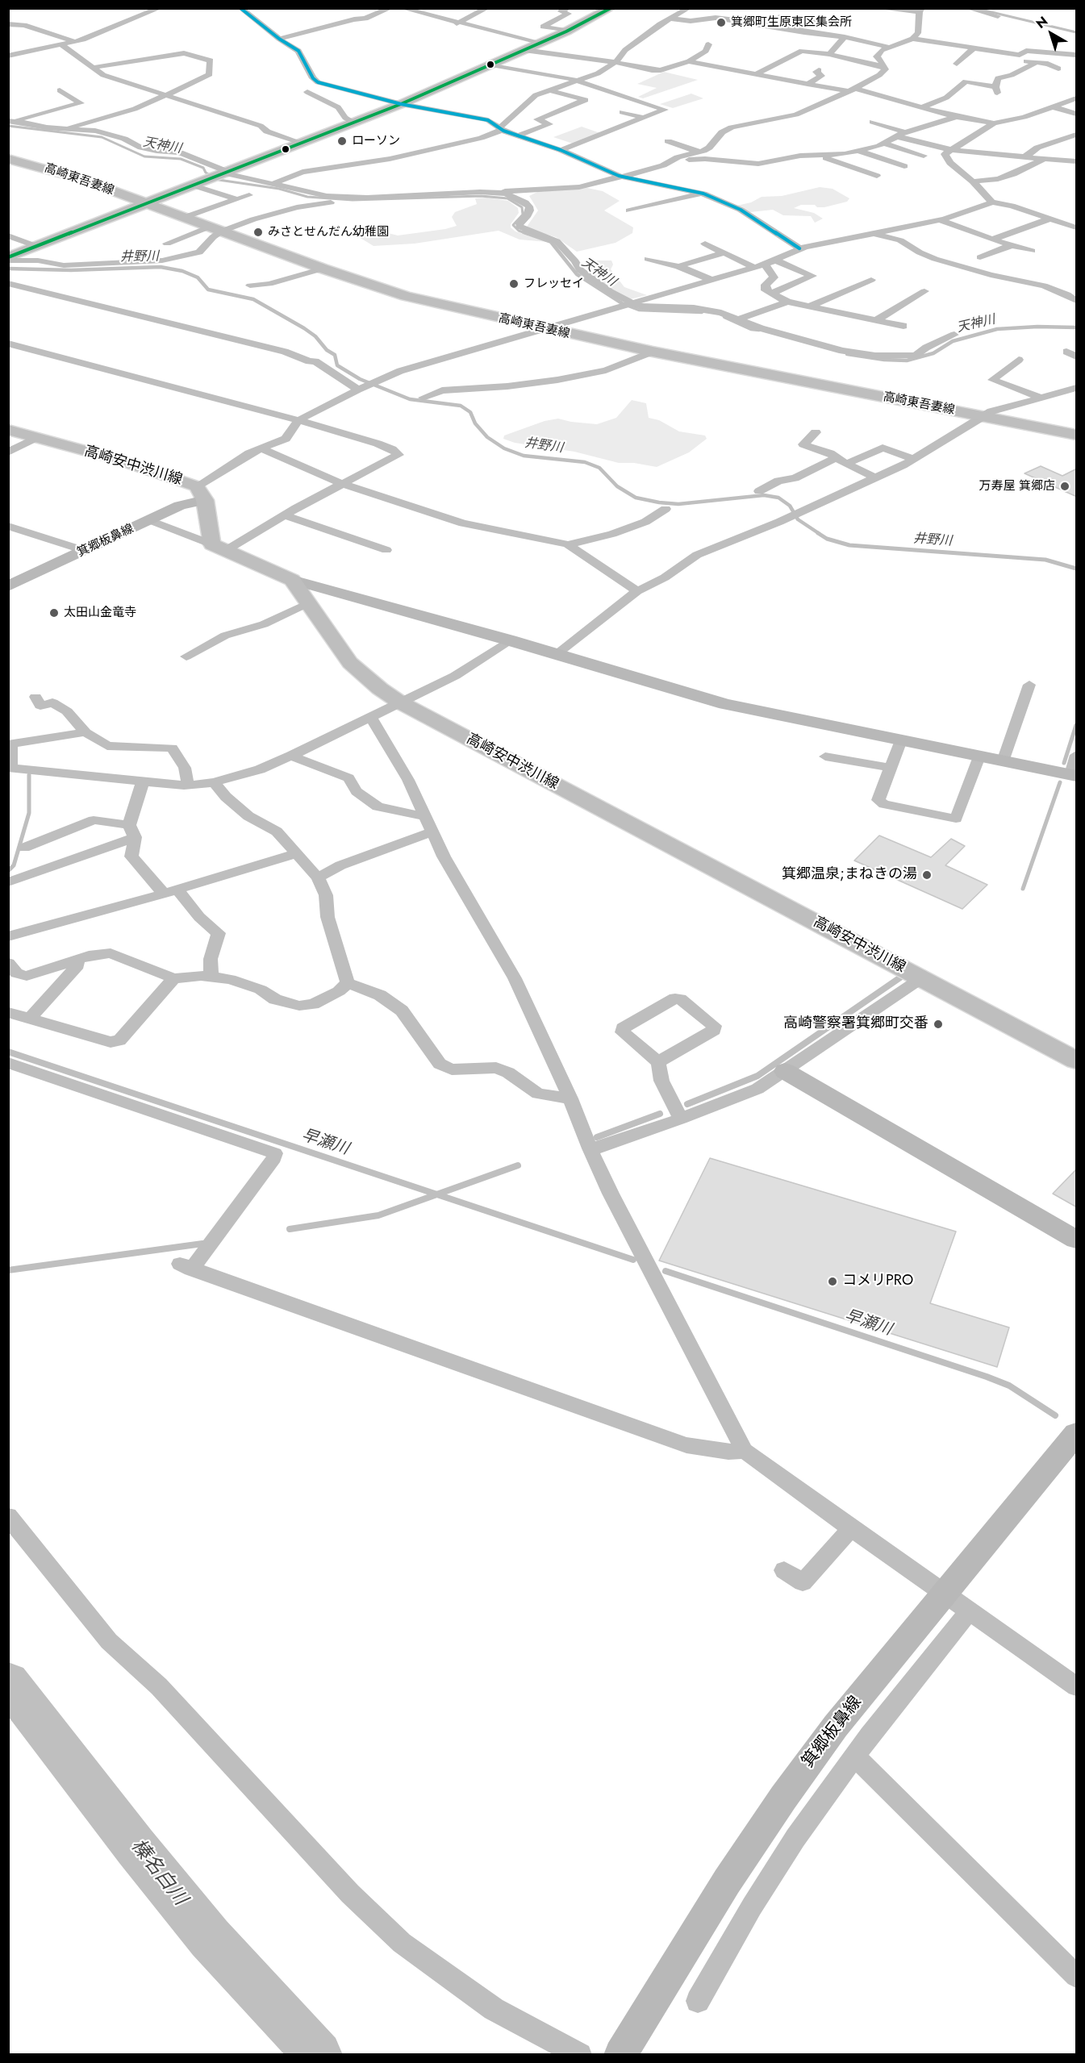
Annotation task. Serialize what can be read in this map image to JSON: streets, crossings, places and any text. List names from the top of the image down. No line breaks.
{"streets":{"main road":["高崎東吾妻線","高崎安中渋川線"],"street":["箕郷板鼻線"]},"crossings":[["高崎安中渋川線","箕郷板鼻線"]],"water":["天神川","井野川","早瀬川","榛名白川"],"places":["箕郷町生原東区集会所","ローソン","みさとせんだん幼稚園","フレッセイ","万寿屋 箕郷店","太田山金竜寺","箕郷温泉;まねきの湯","高崎警察署箕郷町交番","コメリPRO"],"north":"top left"}
